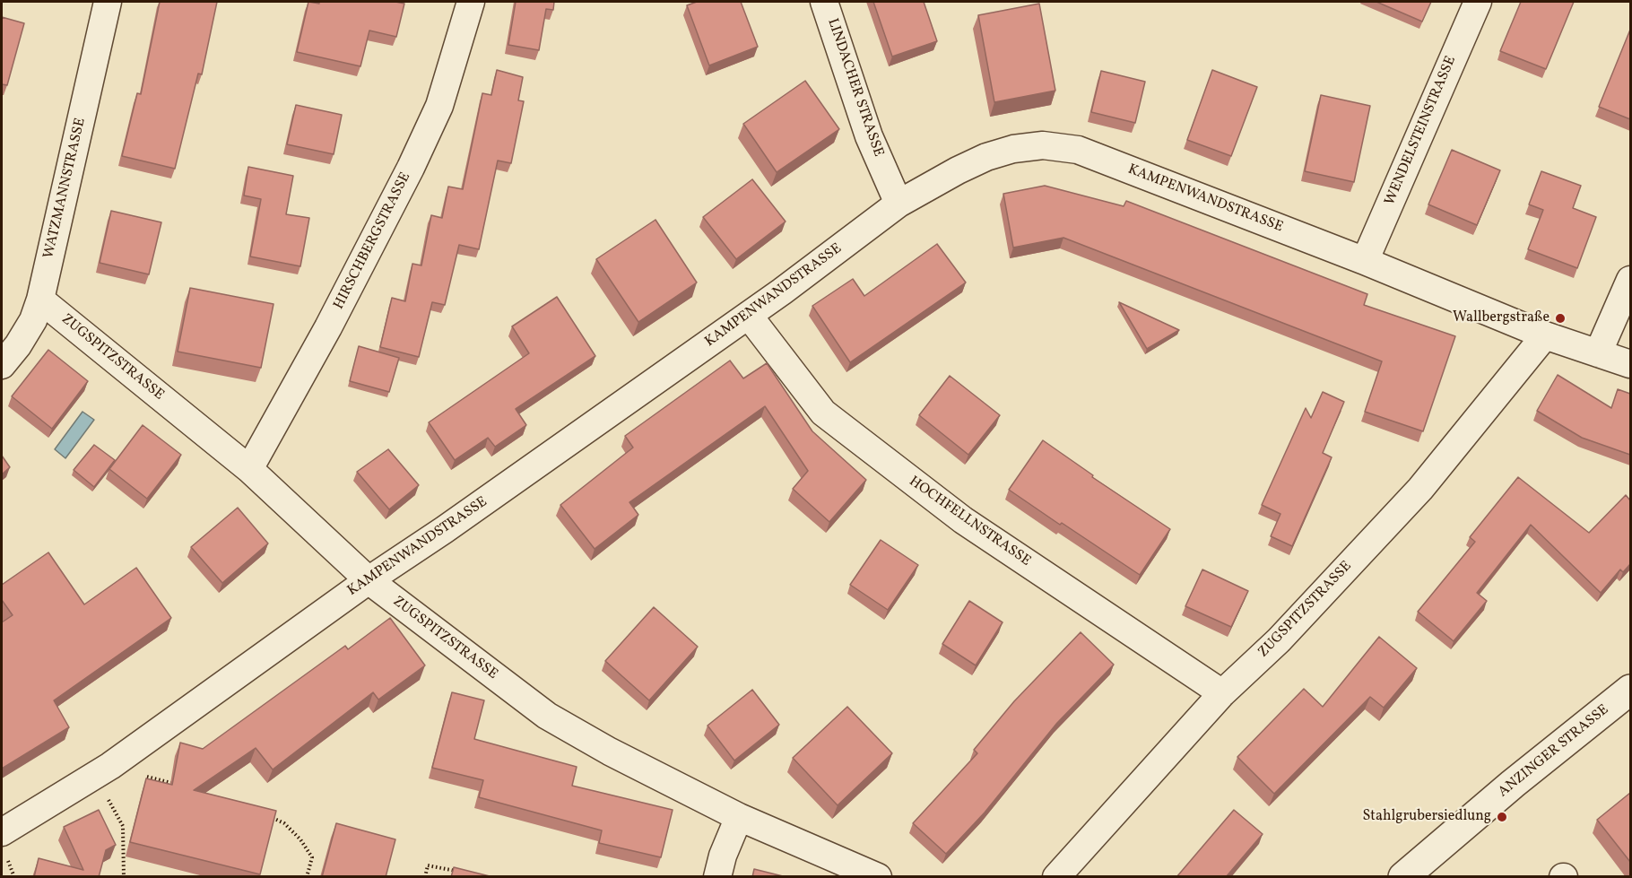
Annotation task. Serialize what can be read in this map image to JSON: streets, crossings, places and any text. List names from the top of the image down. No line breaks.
{"streets":{"street":["LINDACHER STRASSE","WENDELSTEINSTRASSE","WATZMANNSTRASSE","KAMPENWANDSTRASSE","HIRSCHBERGSTRASSE","ZUGSPITZSTRASSE","HOCHFELLNSTRASSE","ANZINGER STRASSE"]},"crossings":[["LINDACHER STRASSE","KAMPENWANDSTRASSE"],["WENDELSTEINSTRASSE","KAMPENWANDSTRASSE"],["WATZMANNSTRASSE","ZUGSPITZSTRASSE"],["KAMPENWANDSTRASSE","ZUGSPITZSTRASSE"],["KAMPENWANDSTRASSE","HOCHFELLNSTRASSE"],["HIRSCHBERGSTRASSE","ZUGSPITZSTRASSE"],["ZUGSPITZSTRASSE","HOCHFELLNSTRASSE"]],"places":["Wallbergstraße","Stahlgrubersiedlung"]}
